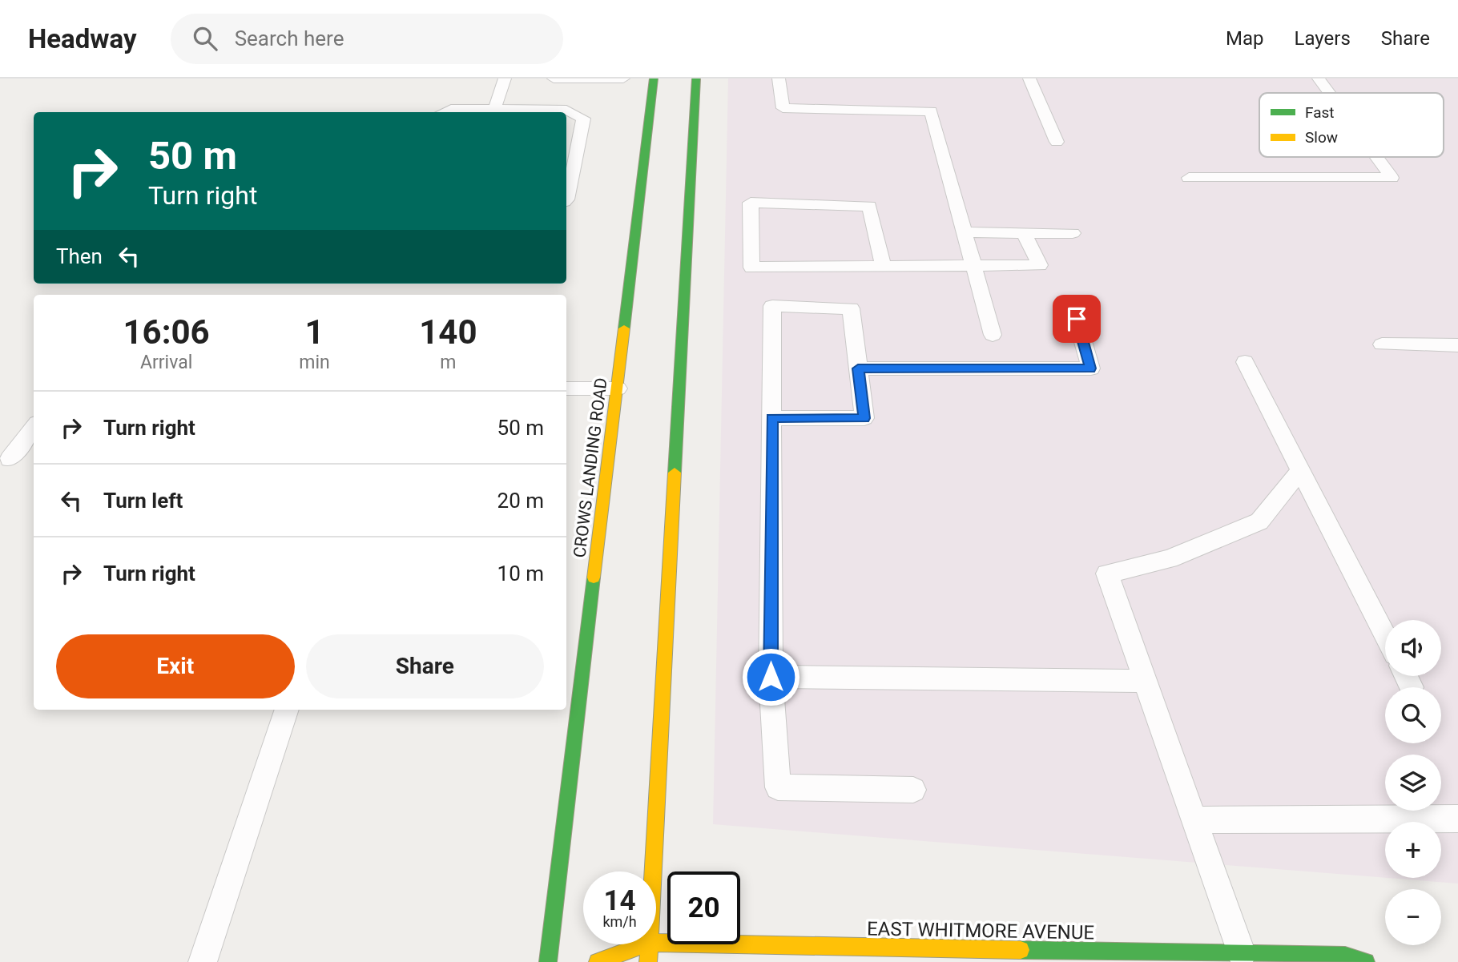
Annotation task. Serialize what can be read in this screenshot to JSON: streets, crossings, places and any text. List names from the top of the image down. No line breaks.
{"streets":{"main road":["CROWS LANDING ROAD","EAST WHITMORE AVENUE"]},"legend":["Fast","Slow"],"page":{"header":"Headway","search":"Search here","nav":["Map","Layers","Share"],"turn":["50 m","Turn right"],"then":"Then","eta":["16:06","Arrival","1","min","140","m"],"list":[{"name":"Turn right","value":"50 m"},{"name":"Turn left","value":"20 m"},{"name":"Turn right","value":"10 m"}],"map_buttons":["+","−"],"buttons":["Exit","Share"],"speed":"14 km/h","limit":"20"}}
